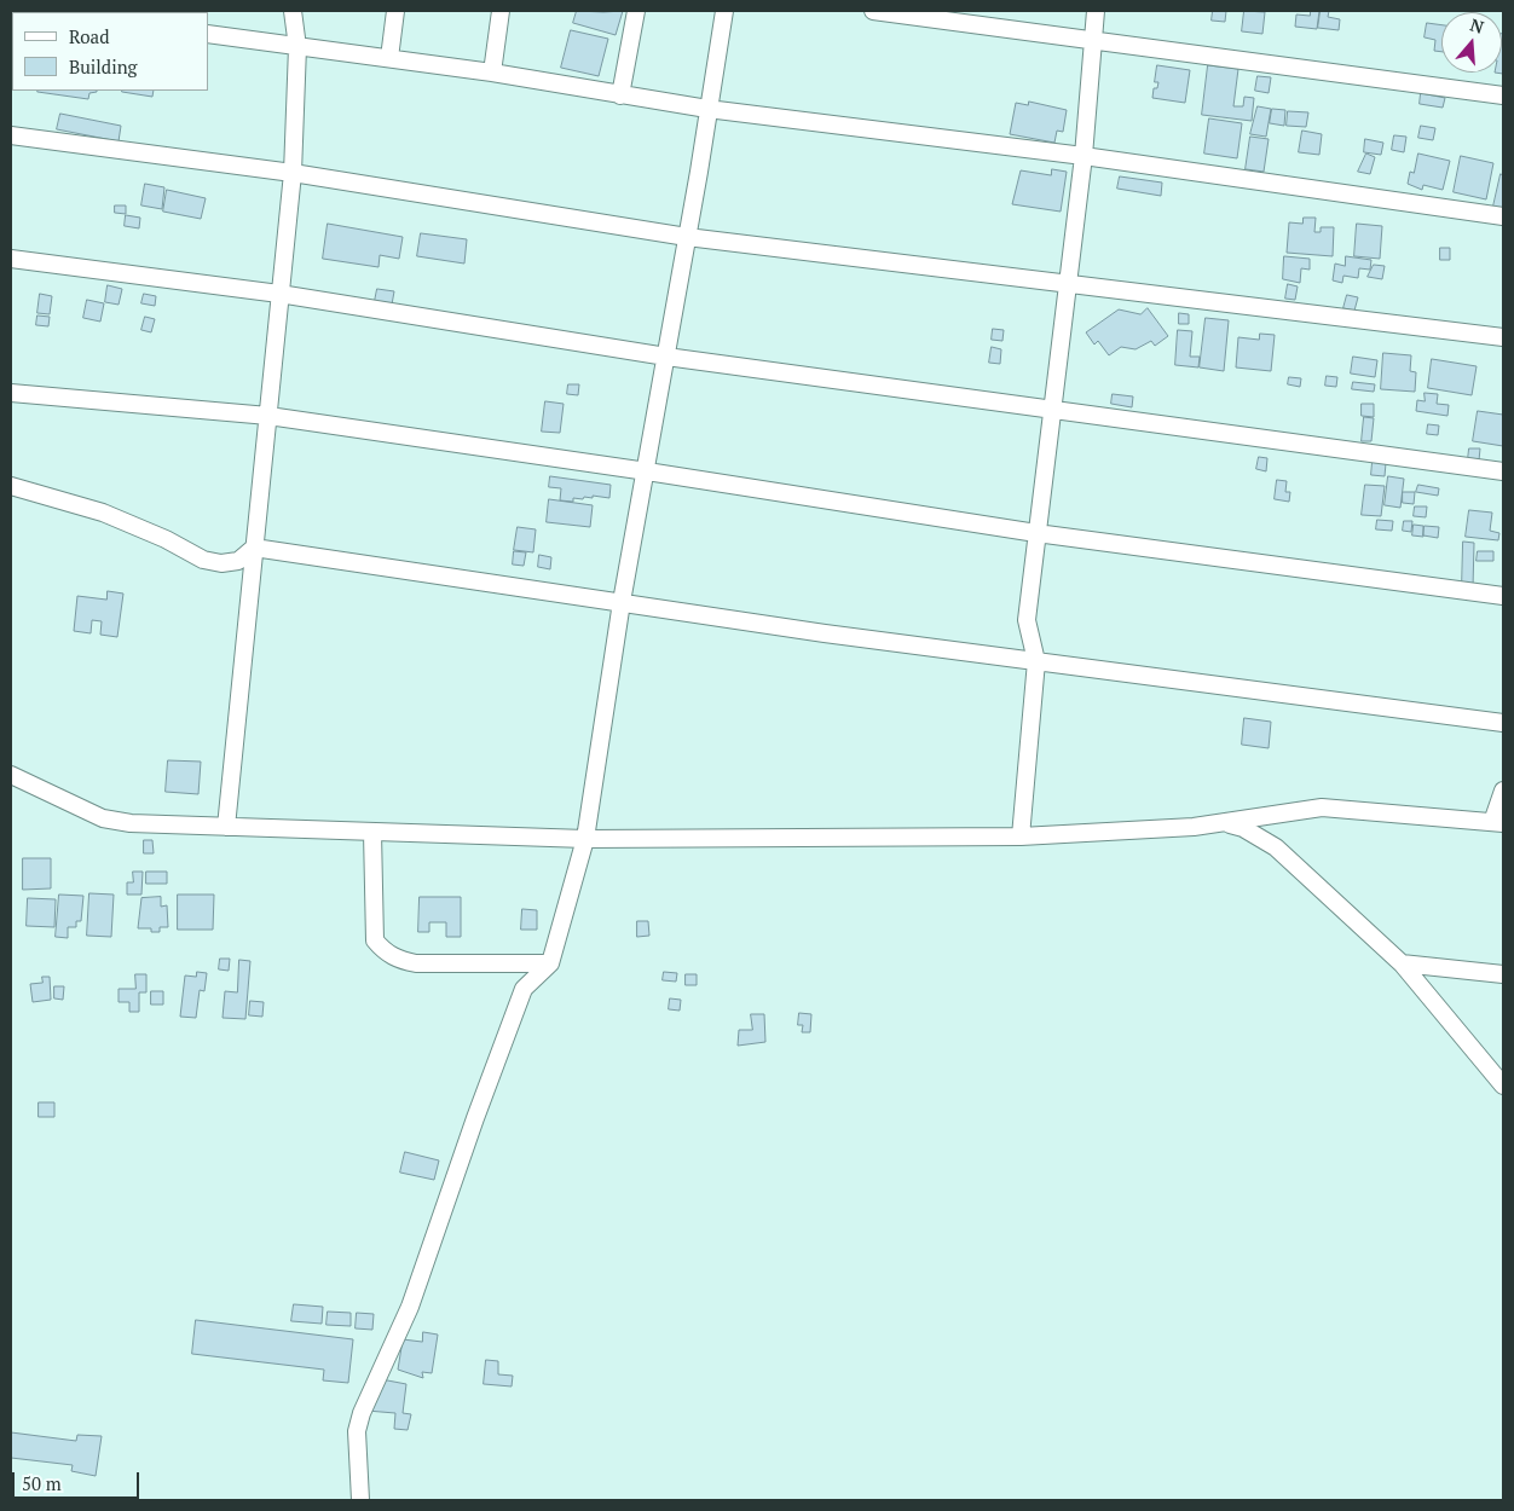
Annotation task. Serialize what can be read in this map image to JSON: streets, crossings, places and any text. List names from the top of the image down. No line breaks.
{"legend":["Road","Building"],"scale_bar":"50 m","north":"top"}
